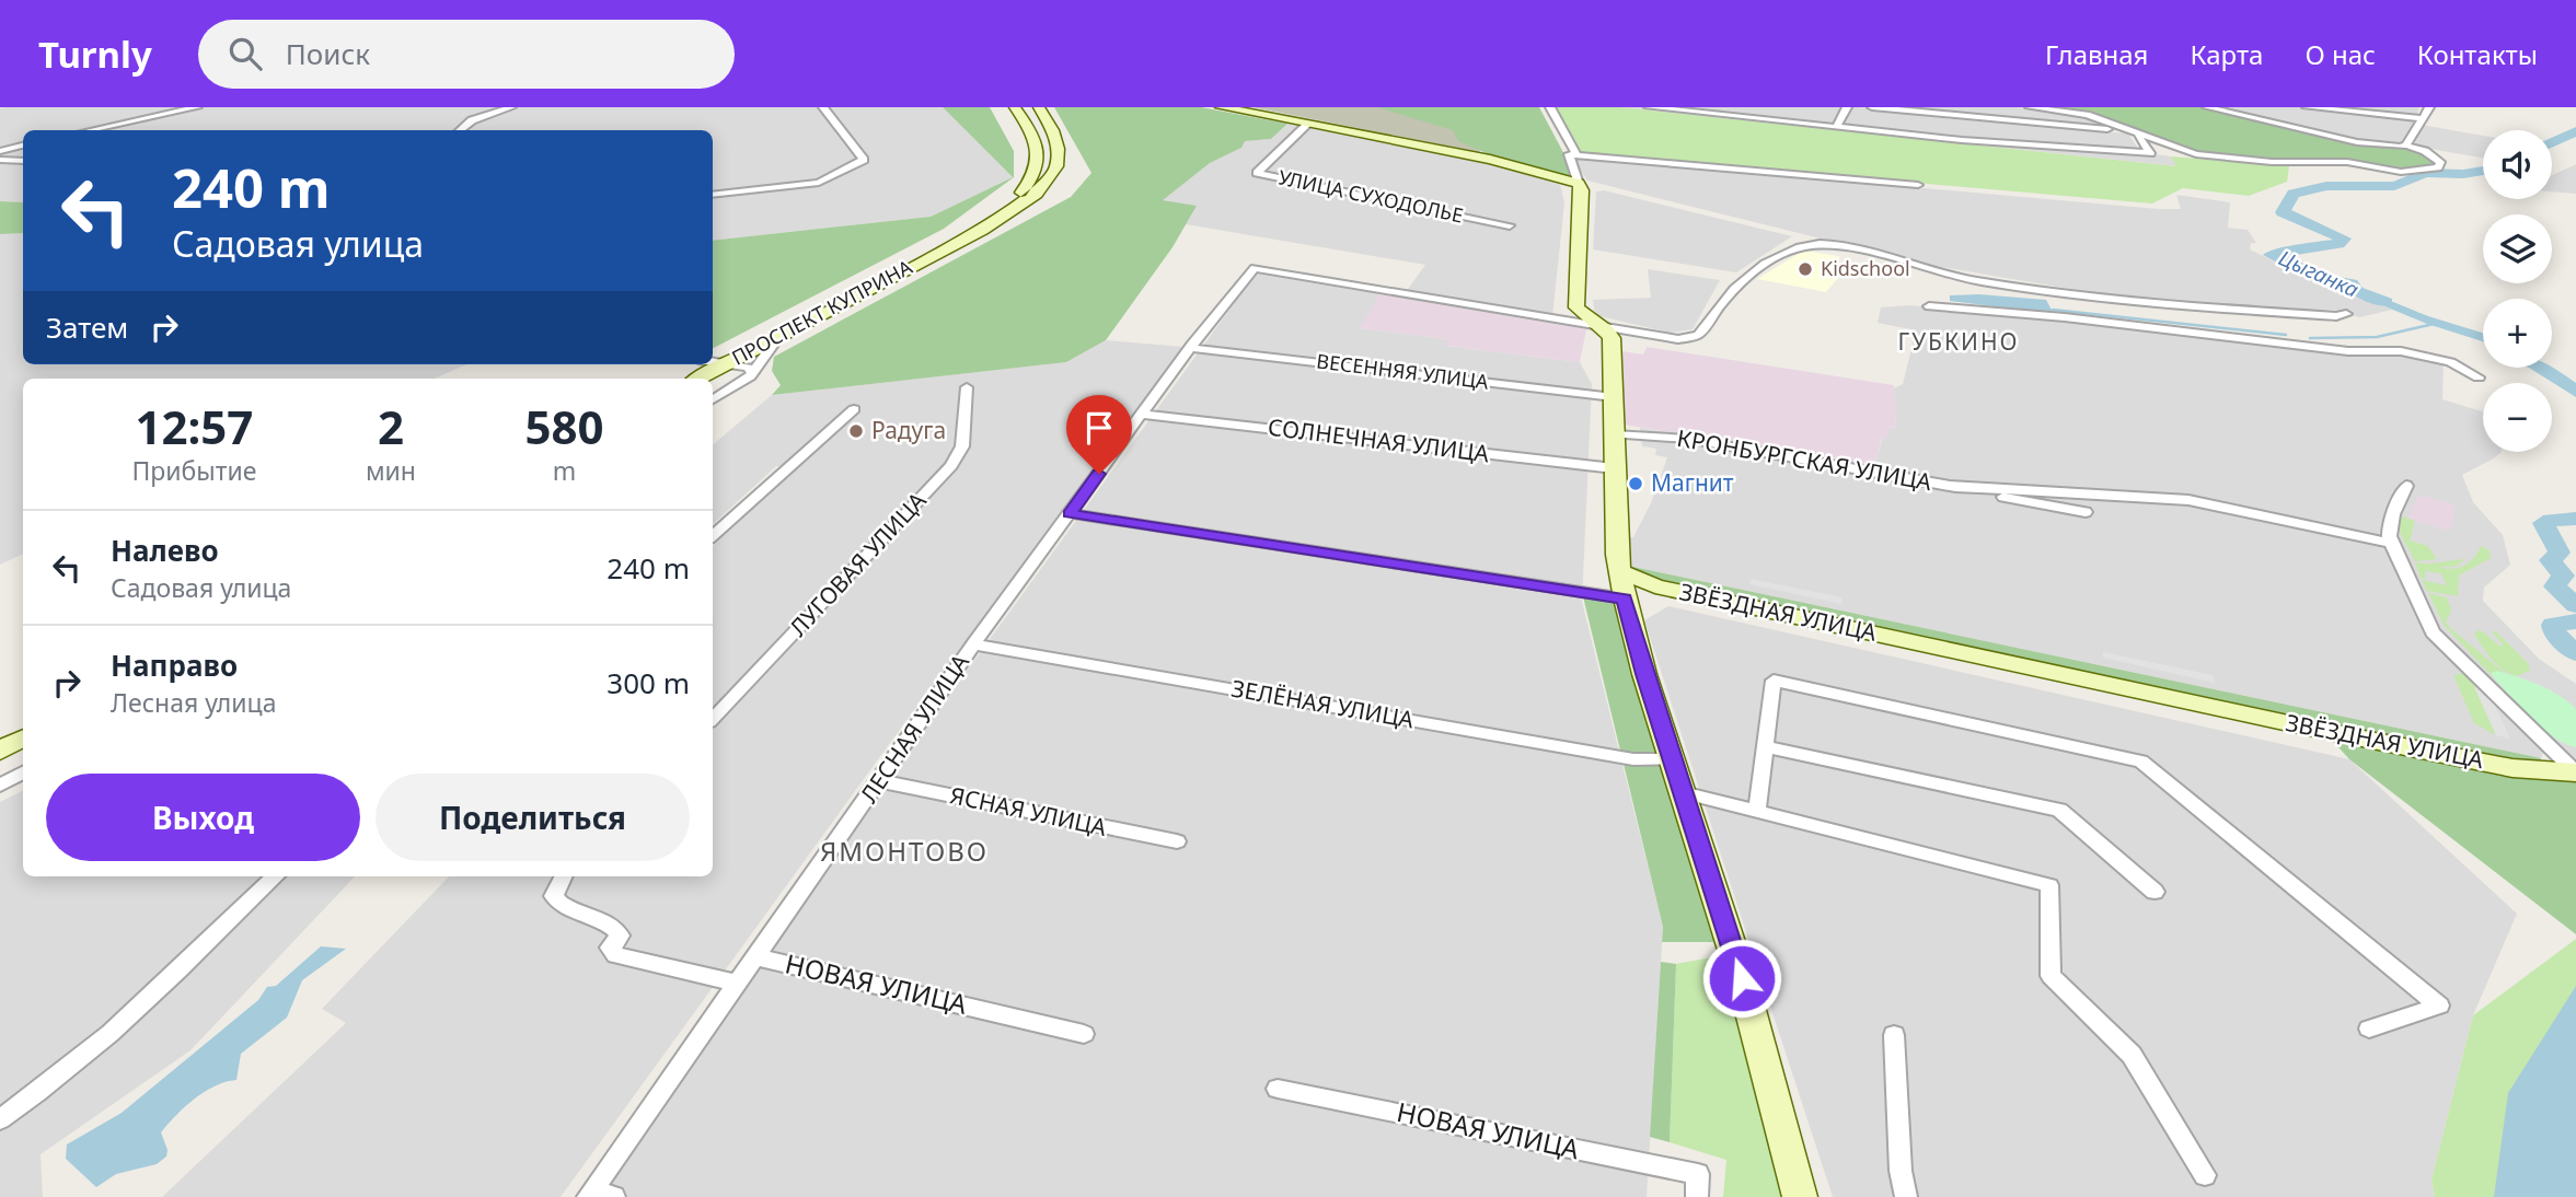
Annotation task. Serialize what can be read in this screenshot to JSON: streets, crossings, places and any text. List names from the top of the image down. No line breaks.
{"streets":{"street":["УЛИЦА СУХОДОЛЬЕ","ПРОСПЕКТ КУПРИНА","ВЕСЕННЯЯ УЛИЦА","СОЛНЕЧНАЯ УЛИЦА","КРОНБУРГСКАЯ УЛИЦА","ЛУГОВАЯ УЛИЦА","ЗВЁЗДНАЯ УЛИЦА","ЗЕЛЁНАЯ УЛИЦА","ЛЕСНАЯ УЛИЦА","ЯСНАЯ УЛИЦА","НОВАЯ УЛИЦА"]},"crossings":[["ВЕСЕННЯЯ УЛИЦА","ЛЕСНАЯ УЛИЦА"],["СОЛНЕЧНАЯ УЛИЦА","ЛЕСНАЯ УЛИЦА"],["ЗЕЛЁНАЯ УЛИЦА","ЛЕСНАЯ УЛИЦА"],["ЛЕСНАЯ УЛИЦА","ЯСНАЯ УЛИЦА"],["ЛЕСНАЯ УЛИЦА","НОВАЯ УЛИЦА"]],"districts":["ГУБКИНО","ЯМОНТОВО"],"water":["Цыганка"],"places":["Kidschool","Радуга","Магнит"],"page":{"header":"Turnly","search":"Поиск","nav":["Главная","Карта","О нас","Контакты"],"map_buttons":["+","−"],"turn":["240 m","Садовая улица"],"then":"Затем","eta":["12:57","Прибытие","2","мин","580","m"],"list":[{"name":"Налево","note":"Садовая улица","value":"240 m"},{"name":"Направо","note":"Лесная улица","value":"300 m"}],"buttons":["Выход","Поделиться"]}}
